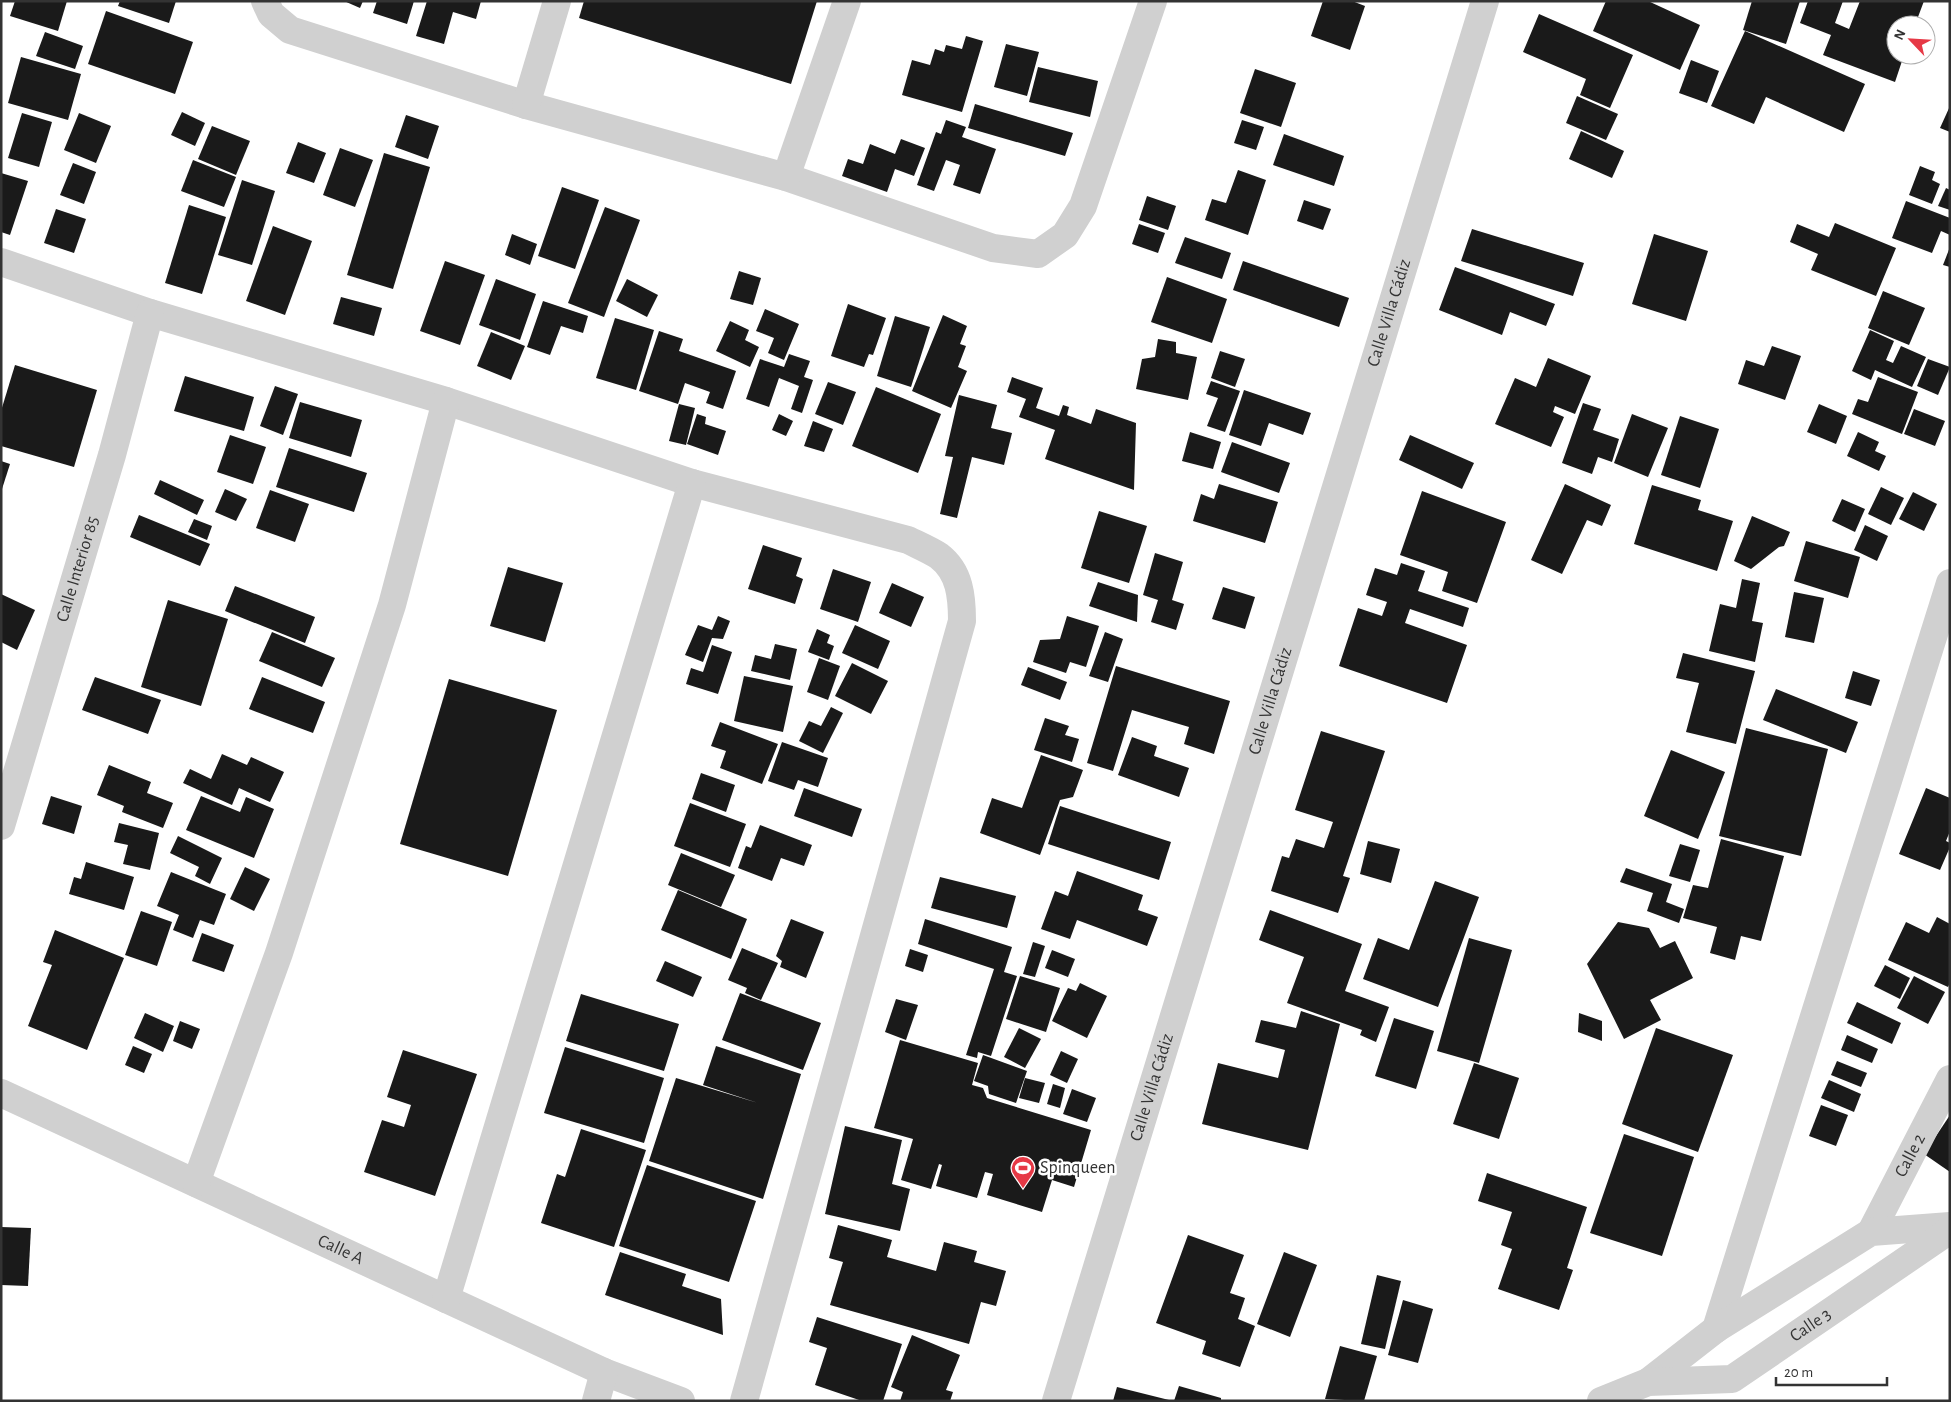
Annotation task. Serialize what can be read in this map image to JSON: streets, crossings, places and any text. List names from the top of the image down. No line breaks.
{"streets":{"street":["Calle Villa Cádiz","Calle Interior 85","Calle 2","Calle A","Calle 3"]},"places":{"sports":["Spinqueen"]},"scale_bar":"20 m","north":"top left"}
